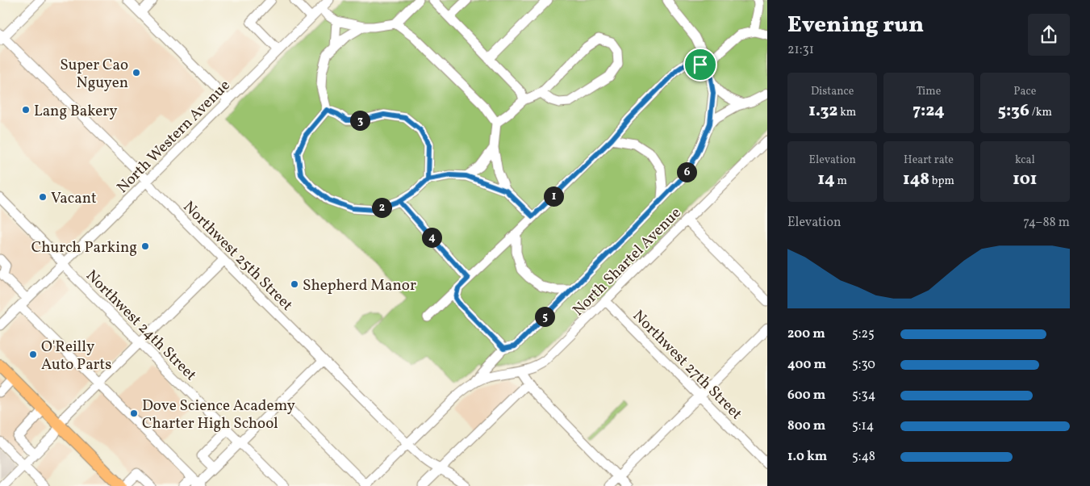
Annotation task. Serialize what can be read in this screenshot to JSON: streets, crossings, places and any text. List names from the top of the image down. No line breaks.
{"streets":{"street":["North Western Avenue","Northwest 25th Street","North Shartel Avenue","Northwest 24th Street","Northwest 27th Street"]},"crossings":[["North Western Avenue","Northwest 25th Street"],["North Western Avenue","Northwest 24th Street"],["Northwest 25th Street","North Shartel Avenue"],["North Shartel Avenue","Northwest 27th Street"]],"places":["Super Cao Nguyen","Lang Bakery","Vacant","Church Parking","Shepherd Manor","O'Reilly Auto Parts","Dove Science Academy Charter High School"],"page":{"heading":["Evening run","21:31"],"stats":[["Distance","1.32 km"],["Time","7:24"],["Pace","5:36 /km"],["Elevation","14 m"],["Heart rate","148 bpm"],["kcal","101"]],"pins":["3","6","1","2","4","5"],"chart":["Elevation","74–88 m"],"list":[{"name":"200 m","note":"5:25"},{"name":"400 m","note":"5:30"},{"name":"600 m","note":"5:34"},{"name":"800 m","note":"5:14"},{"name":"1.0 km","note":"5:48"}]}}
